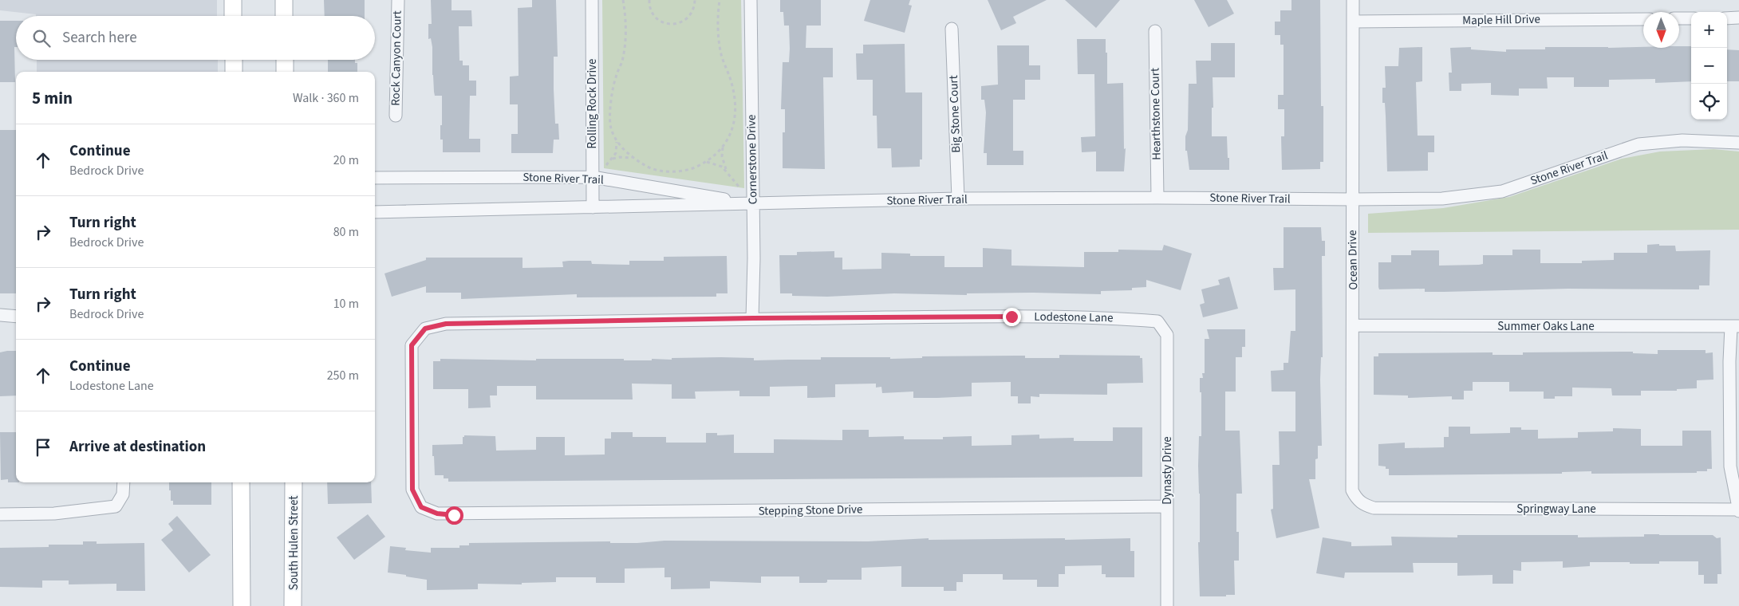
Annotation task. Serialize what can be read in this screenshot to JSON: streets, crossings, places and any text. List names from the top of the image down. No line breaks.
{"streets":{"main road":["South Hulen Street"],"street":["Maple Hill Drive","Rock Canyon Court","Rolling Rock Drive","Big Stone Court","Hearthstone Court","Cornerstone Drive","Stone River Trail","Ocean Drive","Lodestone Lane","Summer Oaks Lane","Dynasty Drive","Springway Lane","Stepping Stone Drive"]},"crossings":[["Maple Hill Drive","Ocean Drive"],["Rolling Rock Drive","Stone River Trail"],["Big Stone Court","Stone River Trail"],["Hearthstone Court","Stone River Trail"],["Cornerstone Drive","Stone River Trail"],["Cornerstone Drive","Lodestone Lane"],["Stone River Trail","Ocean Drive"],["Ocean Drive","Summer Oaks Lane"],["Ocean Drive","Springway Lane"],["Lodestone Lane","Dynasty Drive"],["Lodestone Lane","Stepping Stone Drive"],["Dynasty Drive","Stepping Stone Drive"]],"north":"bottom","page":{"map_buttons":["+","−"],"search":"Search here","heading":["5 min","Walk · 360 m"],"list":[["Continue","Bedrock Drive","20 m"],["Turn right","Bedrock Drive","80 m"],["Turn right","Bedrock Drive","10 m"],["Continue","Lodestone Lane","250 m"],"Arrive at destination"]}}
